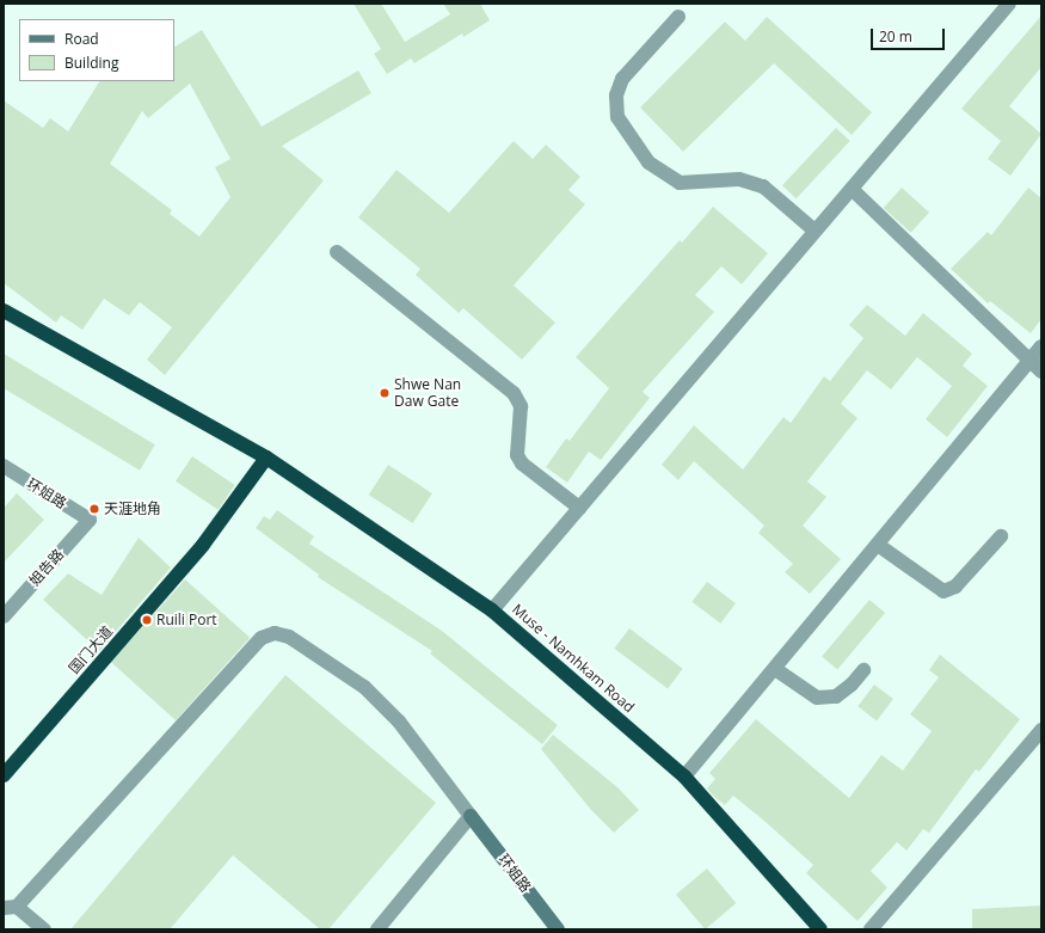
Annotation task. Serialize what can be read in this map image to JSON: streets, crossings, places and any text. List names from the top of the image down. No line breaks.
{"streets":{"highway":["国门大道","Muse - Namhkam Road"],"street":["环姐路","姐告路"]},"crossings":[["环姐路","姐告路"],["国门大道","Muse - Namhkam Road"]],"places":["Shwe Nan Daw Gate","天涯地角","Ruili Port"],"legend":["Road","Building"],"scale_bar":"20 m"}
